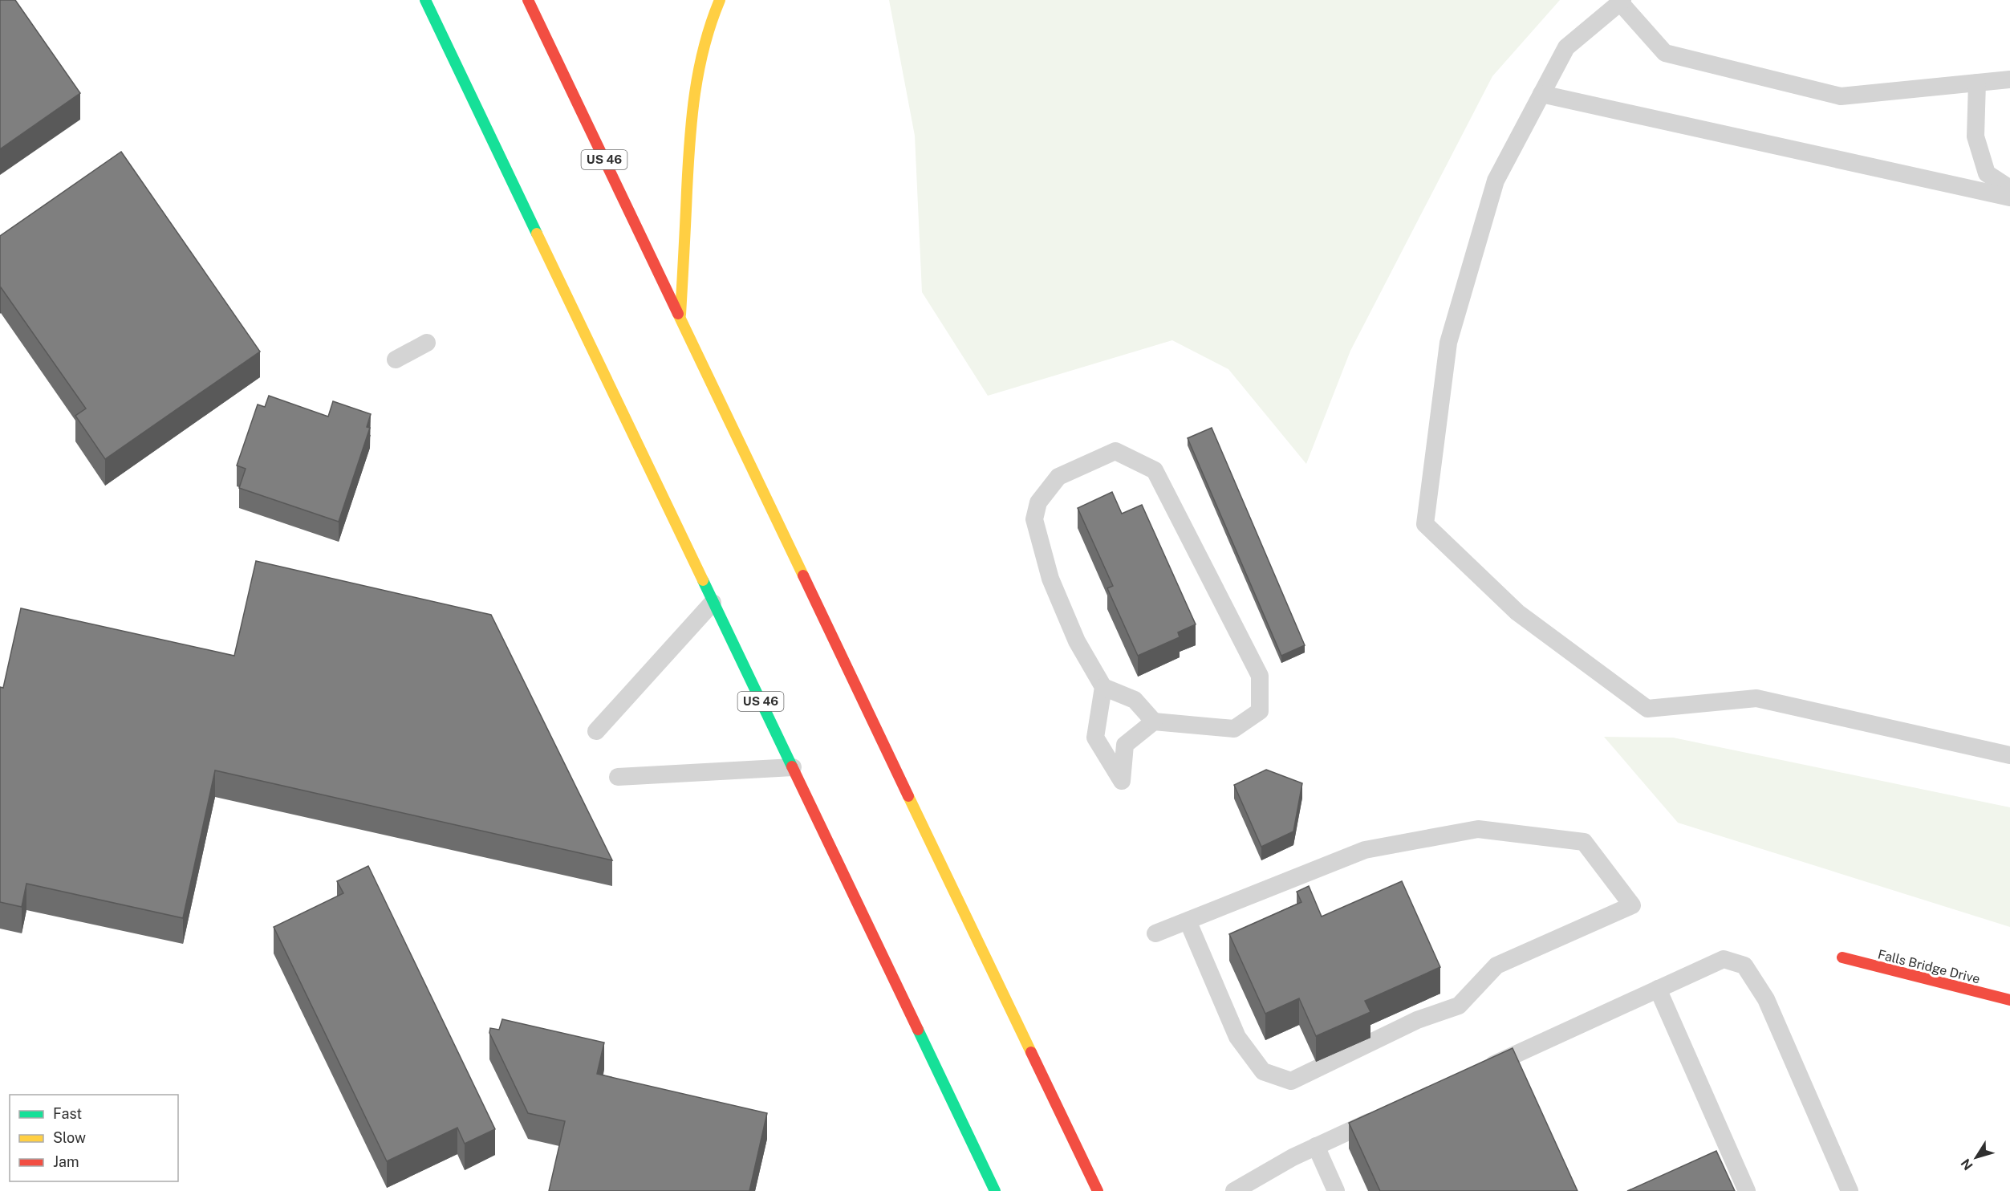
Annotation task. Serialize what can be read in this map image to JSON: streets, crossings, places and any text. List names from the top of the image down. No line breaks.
{"streets":{"main road":["US 46","Falls Bridge Drive"]},"legend":["Fast","Slow","Jam"],"north":"bottom left"}
